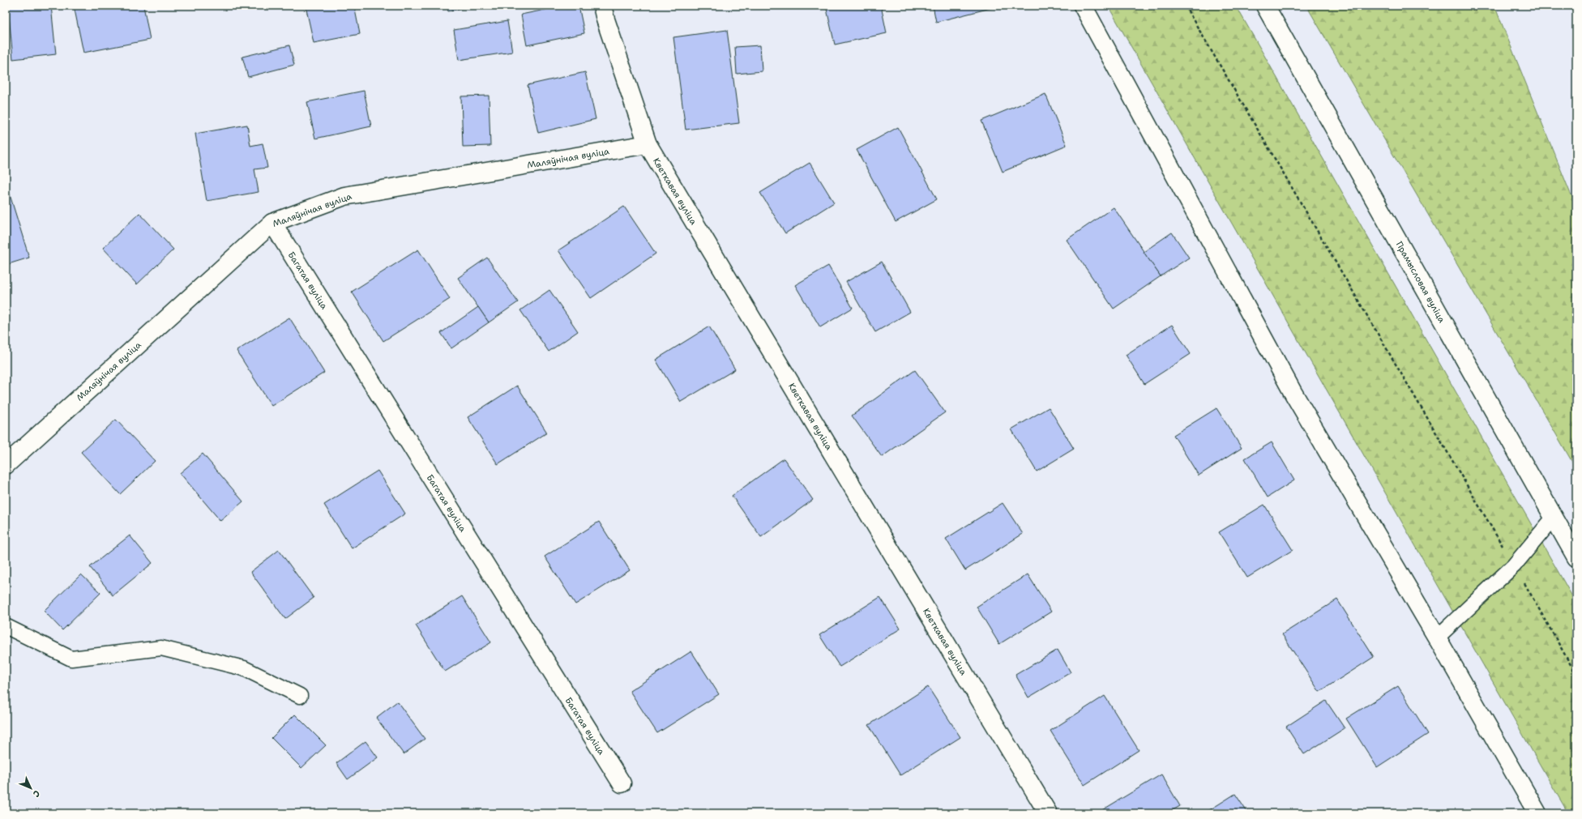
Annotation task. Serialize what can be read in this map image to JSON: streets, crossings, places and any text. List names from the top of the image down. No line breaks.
{"streets":{"street":["Маляўнічая вуліца","Кветкавая вуліца","Багатая вуліца","Прамысловая вуліца"]},"crossings":[["Маляўнічая вуліца","Кветкавая вуліца"],["Маляўнічая вуліца","Багатая вуліца"]],"north":"bottom right"}
